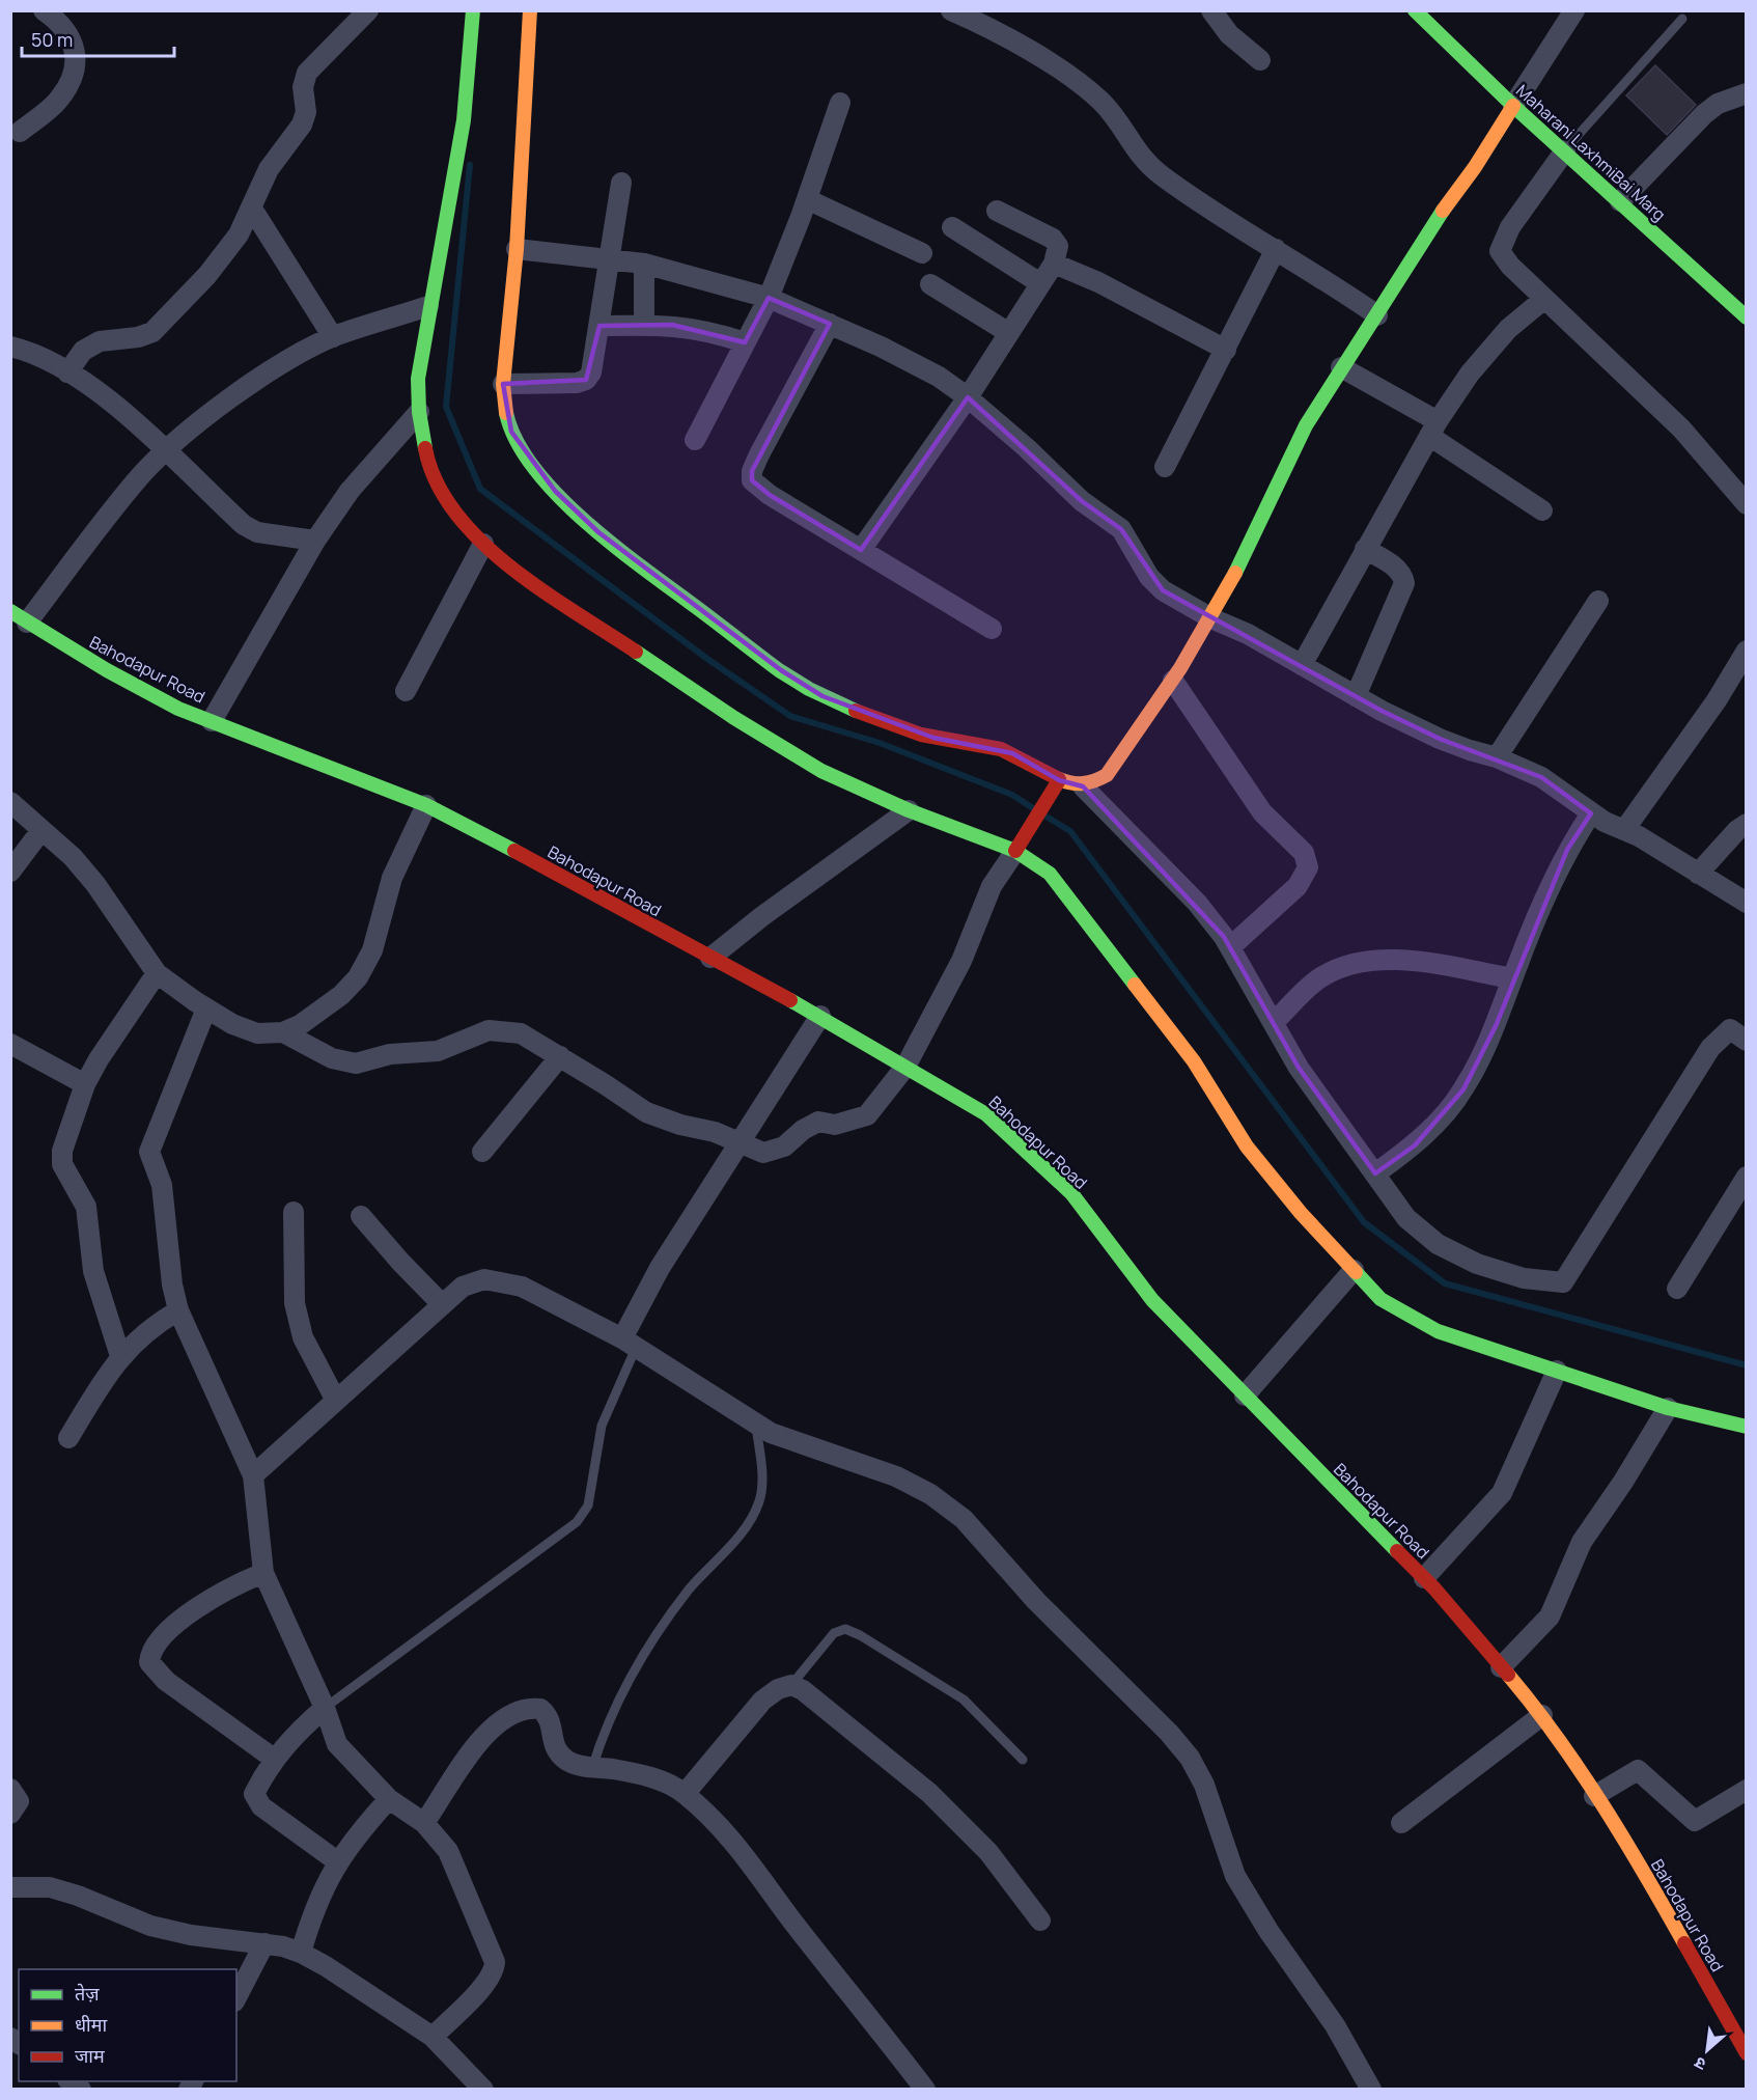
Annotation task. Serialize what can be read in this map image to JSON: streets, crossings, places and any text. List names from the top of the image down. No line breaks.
{"streets":{"street":["Maharani LaxhmiBai Marg","Bahodapur Road"]},"legend":["तेज़","धीमा","जाम"],"scale_bar":"50 m","north":"bottom left"}
